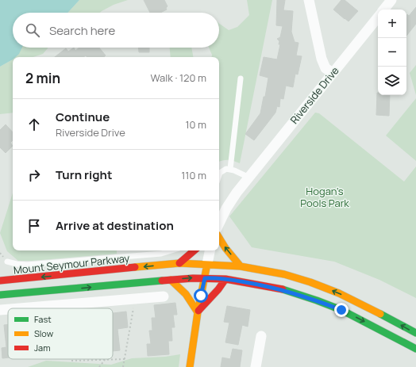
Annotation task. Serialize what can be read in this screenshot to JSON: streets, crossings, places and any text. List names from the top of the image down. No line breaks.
{"streets":{"main road":["Mount Seymour Parkway"],"street":["Riverside Drive"]},"parks":["Hogan's Pools Park"],"legend":["Fast","Slow","Jam"],"page":{"map_buttons":["+","−"],"search":"Search here","heading":["2 min","Walk · 120 m"],"list":[["Continue","Riverside Drive","10 m"],["Turn right","110 m"],"Arrive at destination"]}}
